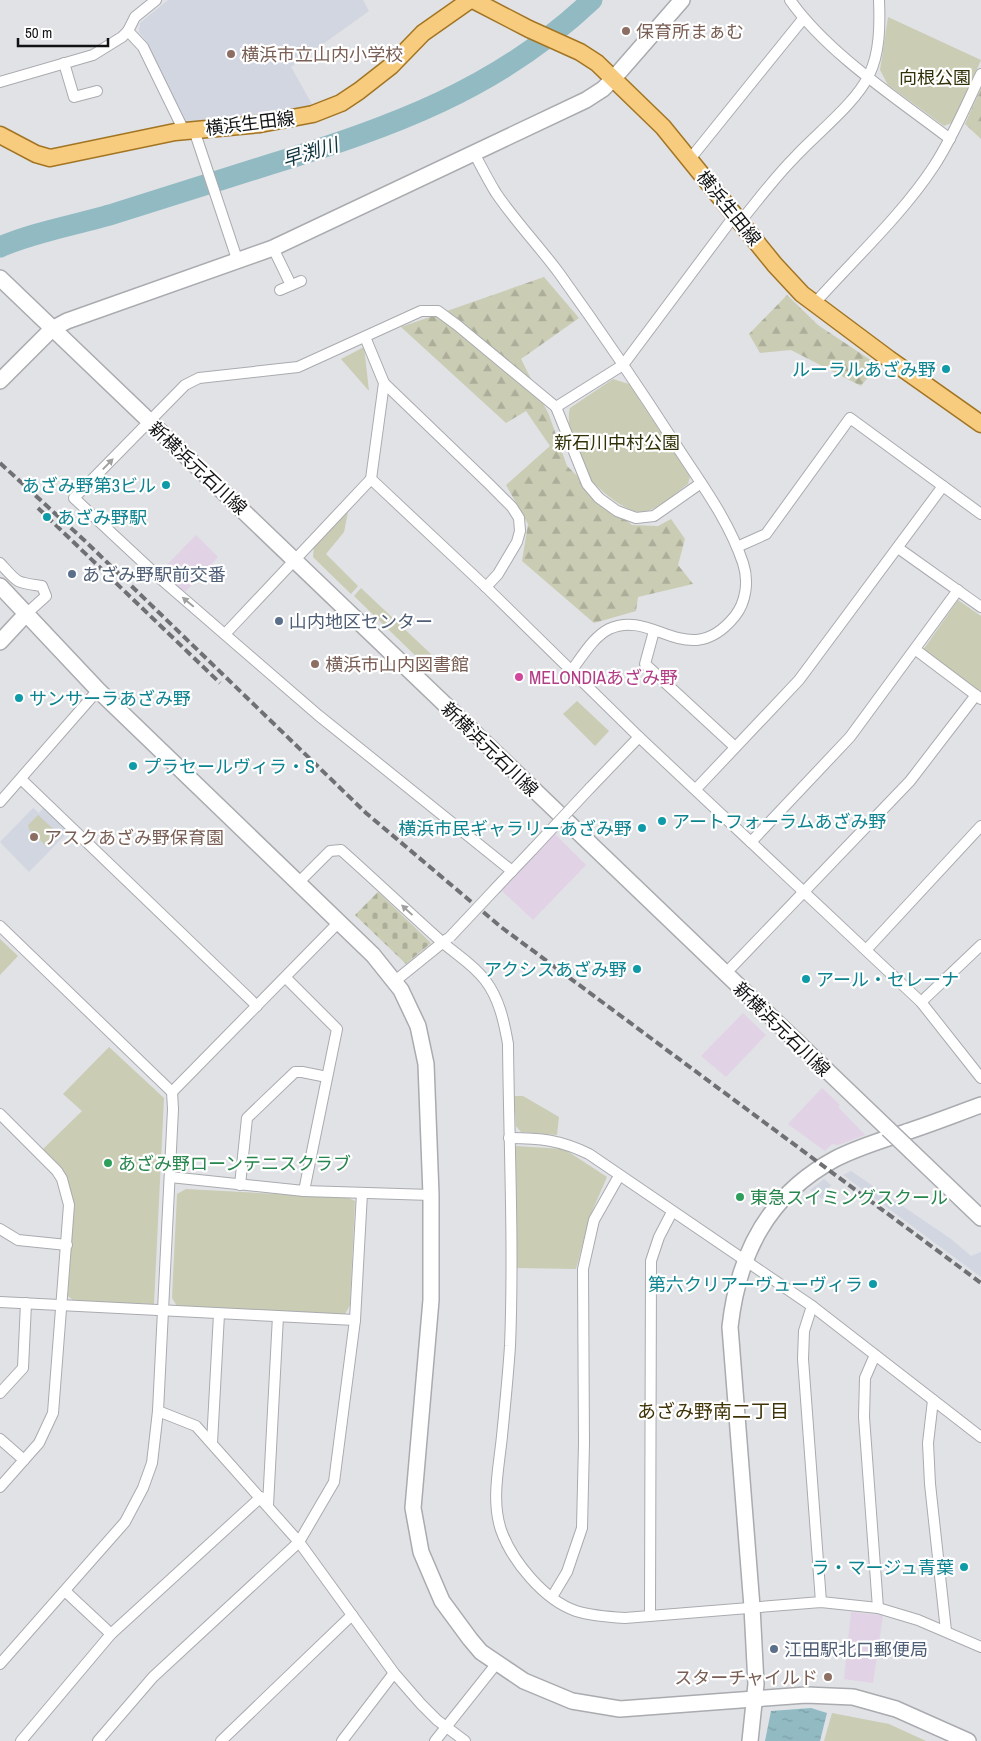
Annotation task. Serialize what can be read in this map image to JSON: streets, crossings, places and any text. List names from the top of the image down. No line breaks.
{"streets":{"main road":["横浜生田線"],"street":["新横浜元石川線"]},"districts":["あざみ野南二丁目"],"water":["早渕川"],"parks":["向根公園","新石川中村公園"],"places":["保育所まぁむ","横浜市立山内小学校","ルーラルあざみ野","あざみ野第3ビル","あざみ野駅","あざみ野駅前交番","山内地区センター","横浜市山内図書館","MELONDIAあざみ野","サンサーラあざみ野","プラセールヴィラ・S","アートフォーラムあざみ野","横浜市民ギャラリーあざみ野","アスクあざみ野保育園","アクシスあざみ野","アール・セレーナ","あざみ野ローンテニスクラブ","東急スイミングスクール","第六クリアーヴューヴィラ","ラ・マージュ青葉","江田駅北口郵便局","スターチャイルド"],"scale_bar":"50 m"}
